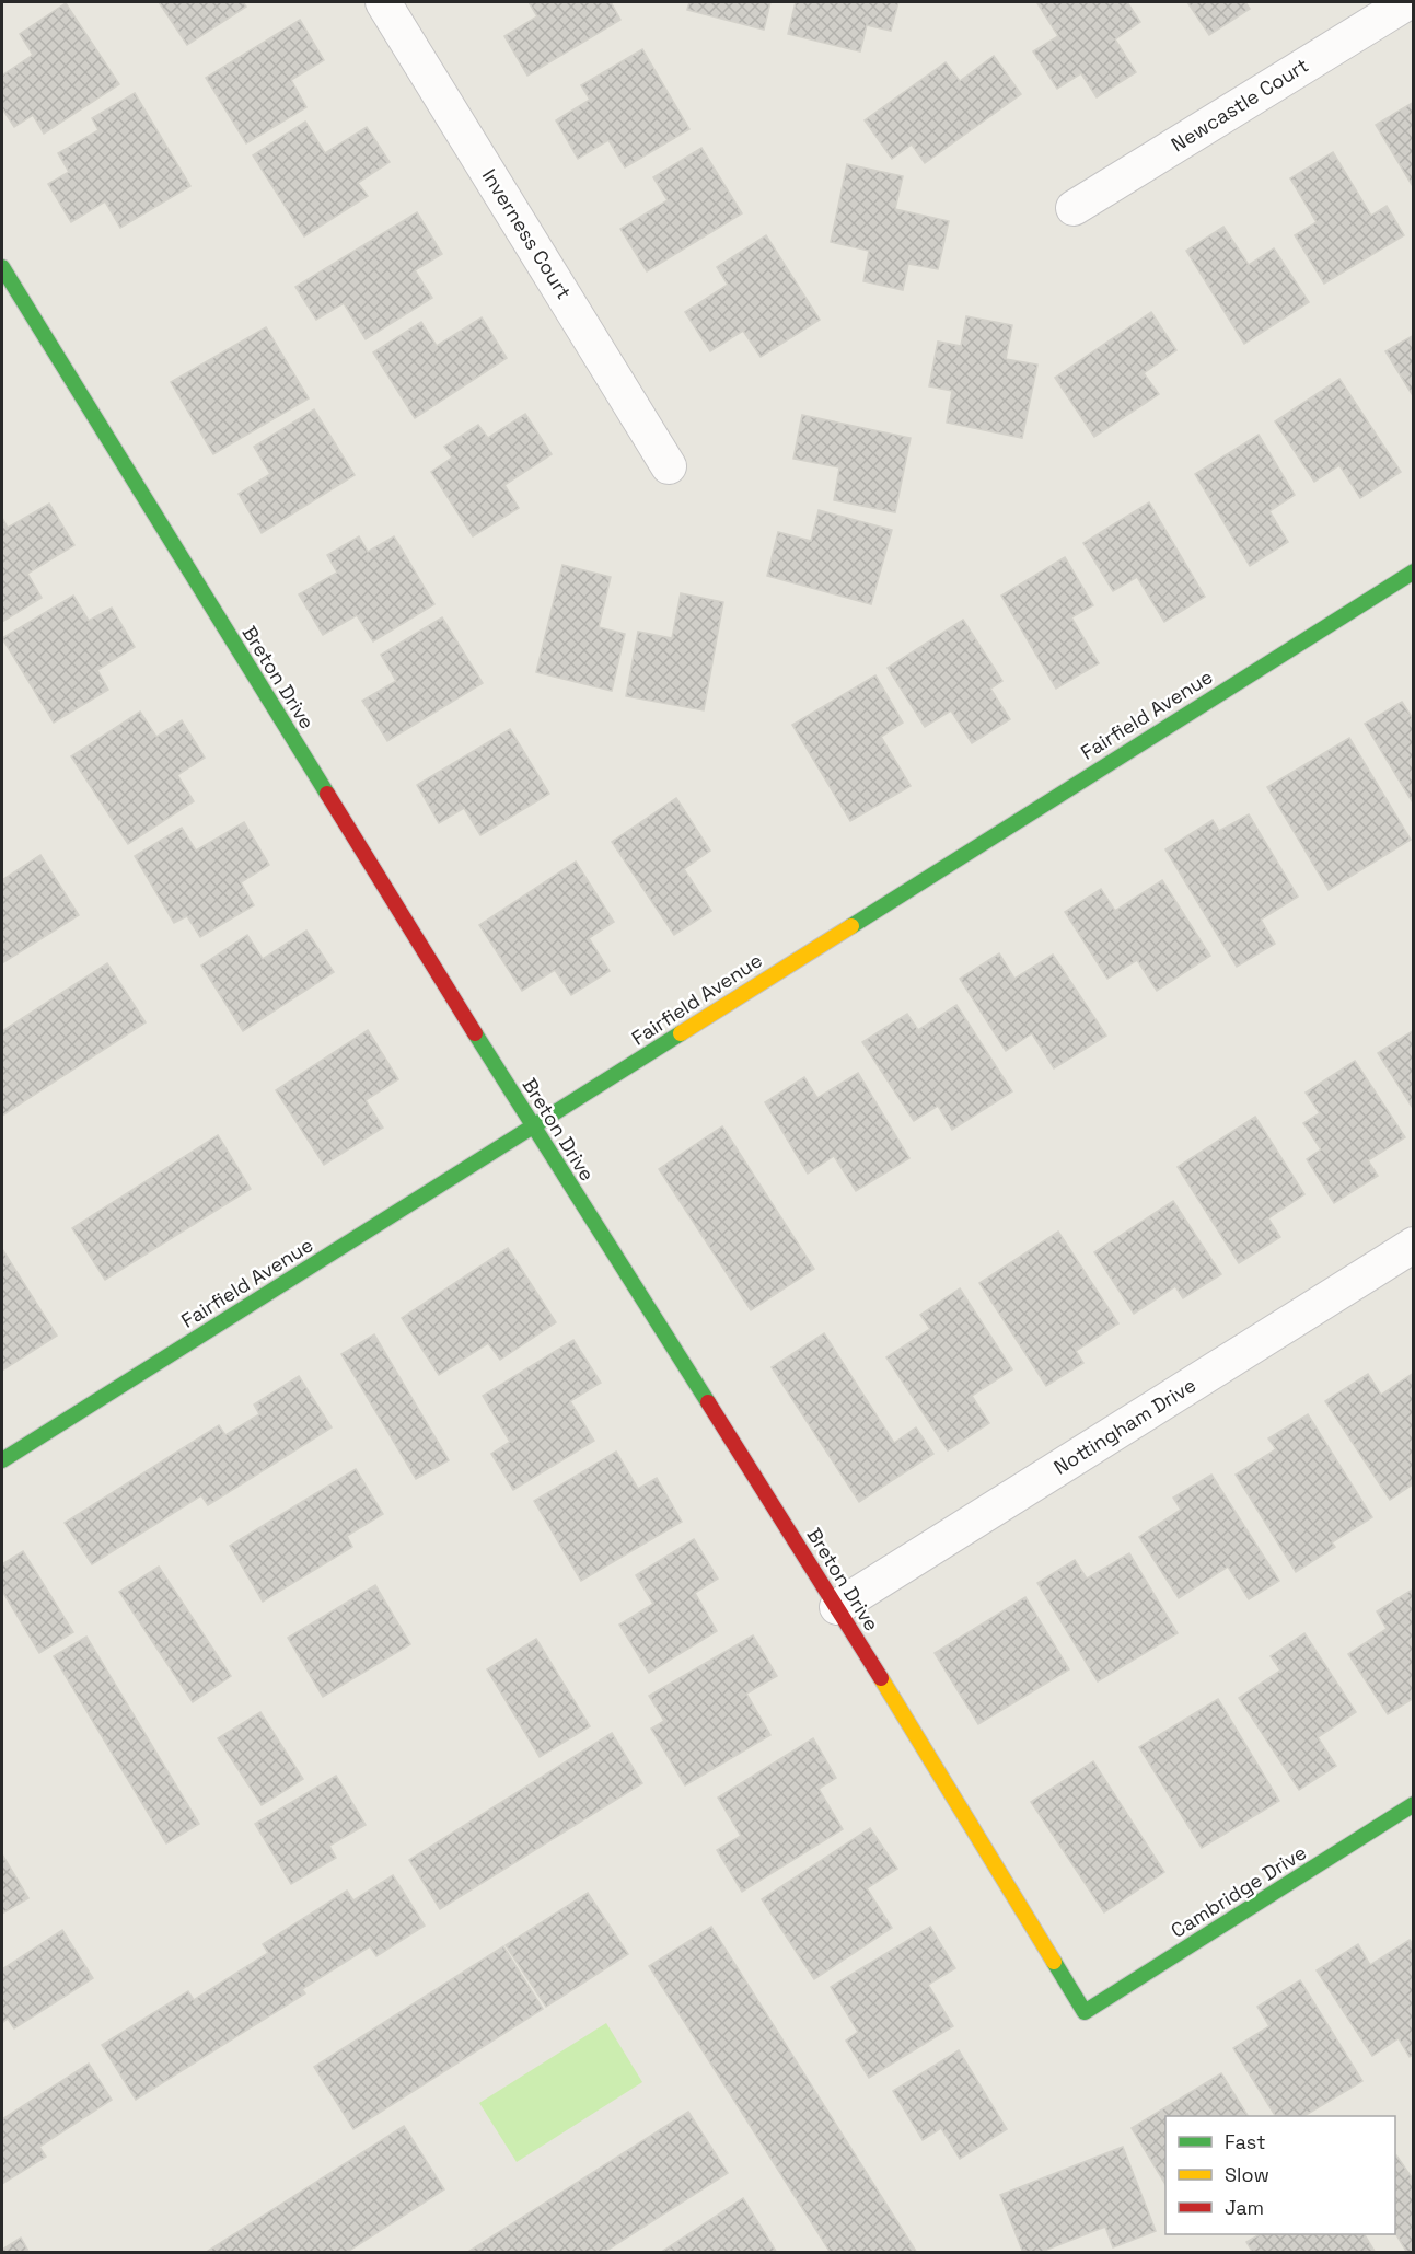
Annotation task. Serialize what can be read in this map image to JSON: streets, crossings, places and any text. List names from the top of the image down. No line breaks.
{"streets":{"street":["Newcastle Court","Inverness Court","Breton Drive","Fairfield Avenue","Nottingham Drive","Cambridge Drive"]},"crossings":[["Breton Drive","Fairfield Avenue"],["Breton Drive","Nottingham Drive"],["Breton Drive","Cambridge Drive"]],"legend":["Fast","Slow","Jam"]}
